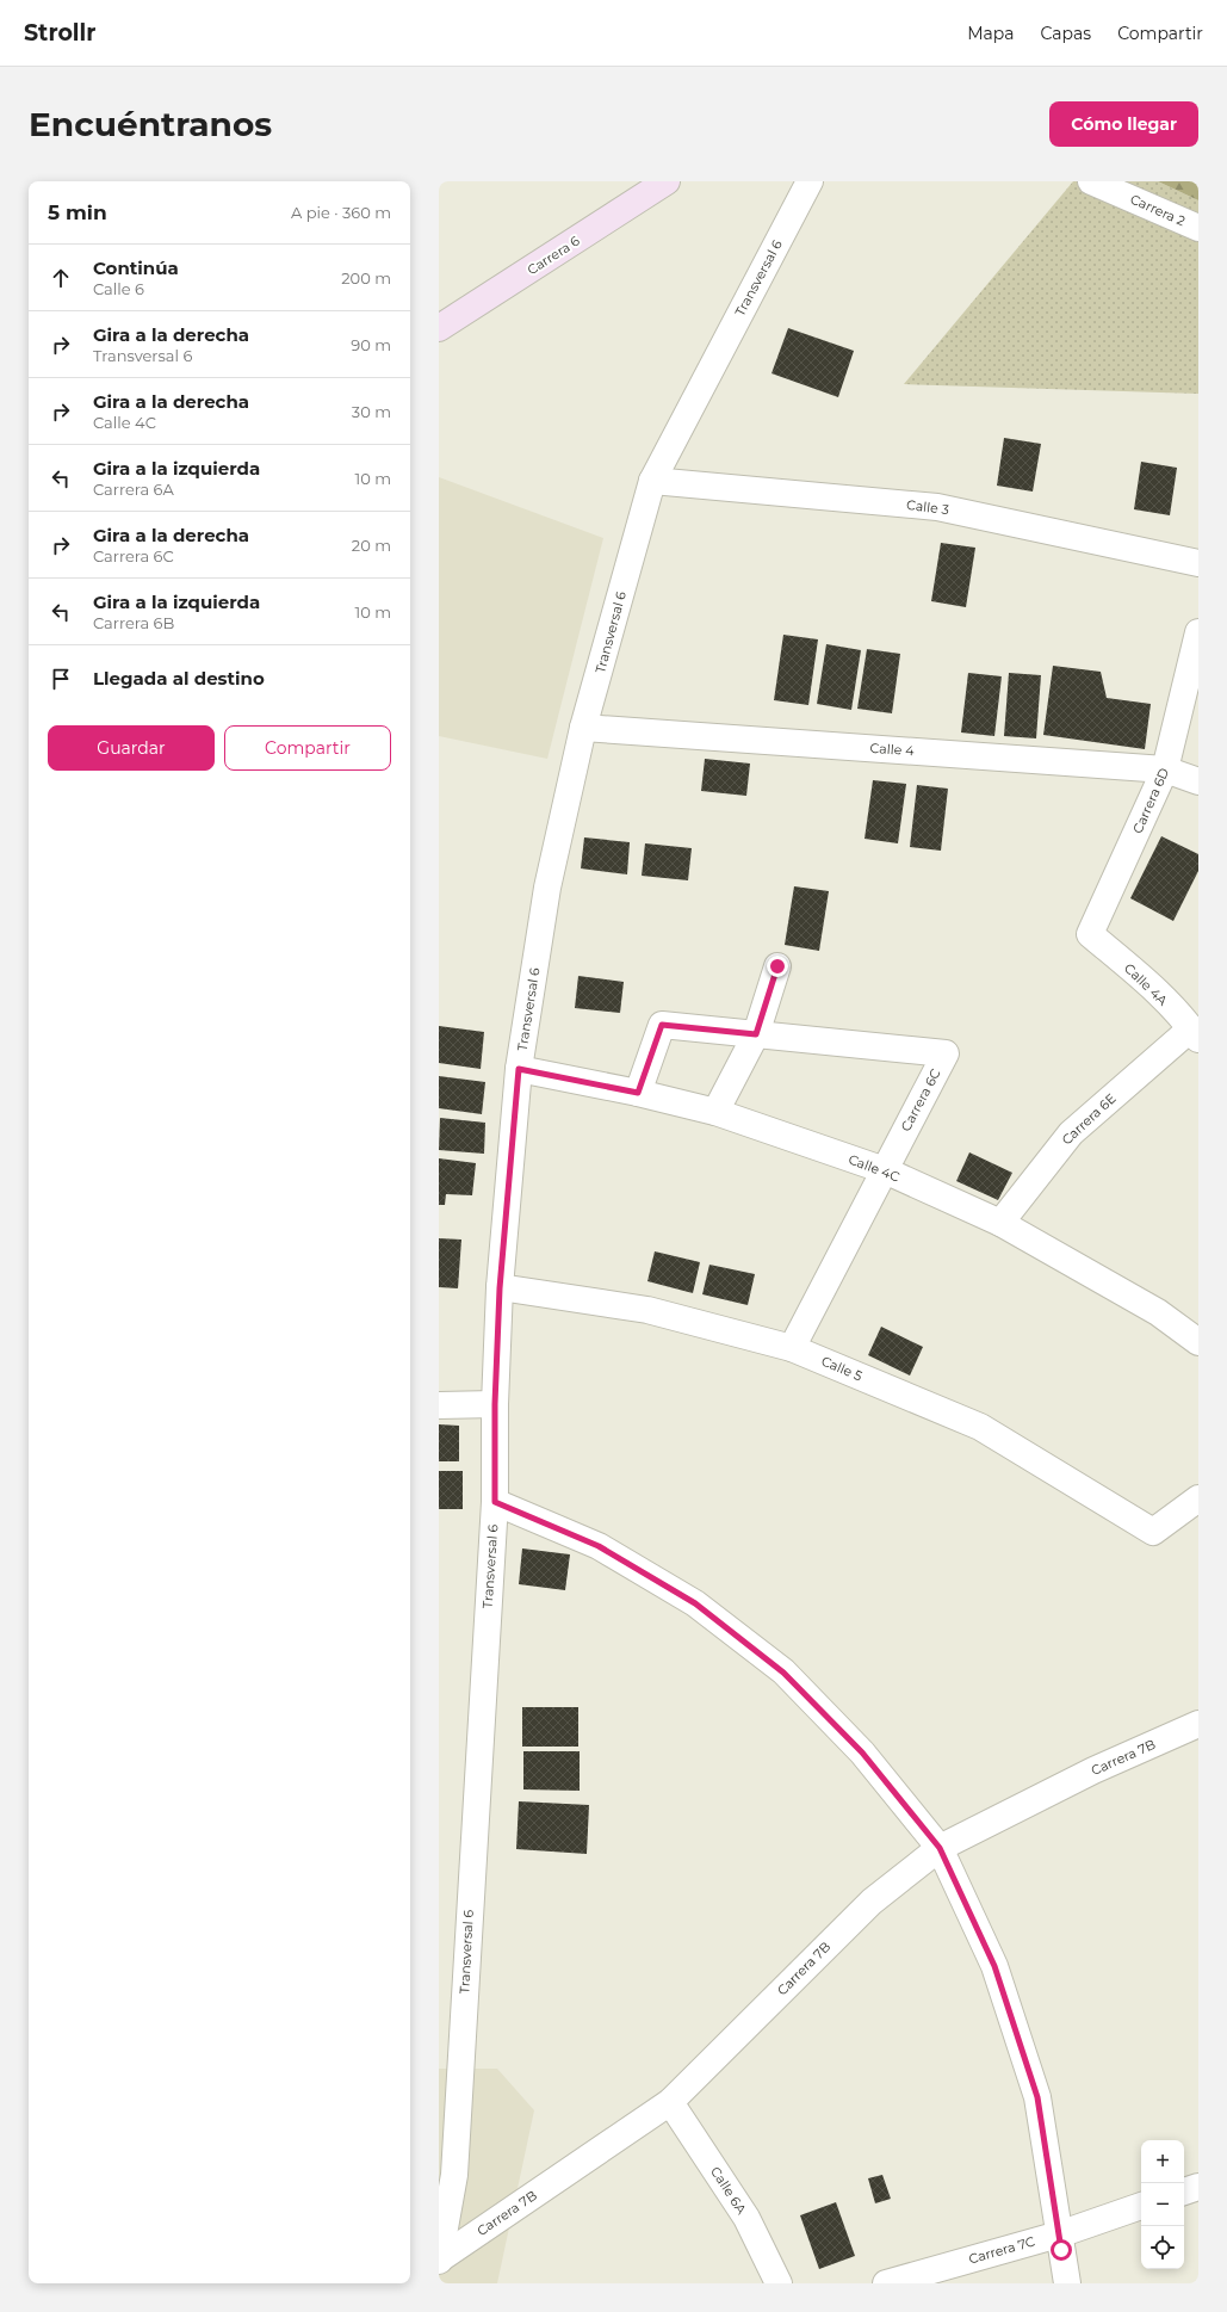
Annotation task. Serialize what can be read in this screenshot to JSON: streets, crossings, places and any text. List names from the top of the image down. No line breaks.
{"streets":{"main road":["Carrera 6"],"street":["Carrera 2","Transversal 6","Calle 3","Calle 4","Carrera 6D","Calle 4A","Carrera 6C","Carrera 6E","Calle 4C","Calle 5","Carrera 7B","Calle 6A","Carrera 7C"]},"crossings":[["Transversal 6","Calle 3"],["Transversal 6","Calle 4"],["Transversal 6","Calle 4C"],["Transversal 6","Calle 5"],["Transversal 6","Carrera 7B"],["Calle 4","Carrera 6D"],["Carrera 6D","Calle 4A"],["Calle 4A","Carrera 6E"],["Carrera 6C","Calle 4C"],["Carrera 6C","Calle 5"],["Carrera 6E","Calle 4C"],["Carrera 7B","Calle 6A"]],"page":{"header":"Strollr","nav":["Mapa","Capas","Compartir"],"buttons":["Cómo llegar",["Guardar","Compartir"]],"title":"Encuéntranos","heading":["5 min","A pie · 360 m"],"list":[["Continúa","Calle 6","200 m"],["Gira a la derecha","Transversal 6","90 m"],["Gira a la derecha","Calle 4C","30 m"],["Gira a la izquierda","Carrera 6A","10 m"],["Gira a la derecha","Carrera 6C","20 m"],["Gira a la izquierda","Carrera 6B","10 m"],"Llegada al destino"],"map_buttons":["+","−"]}}
